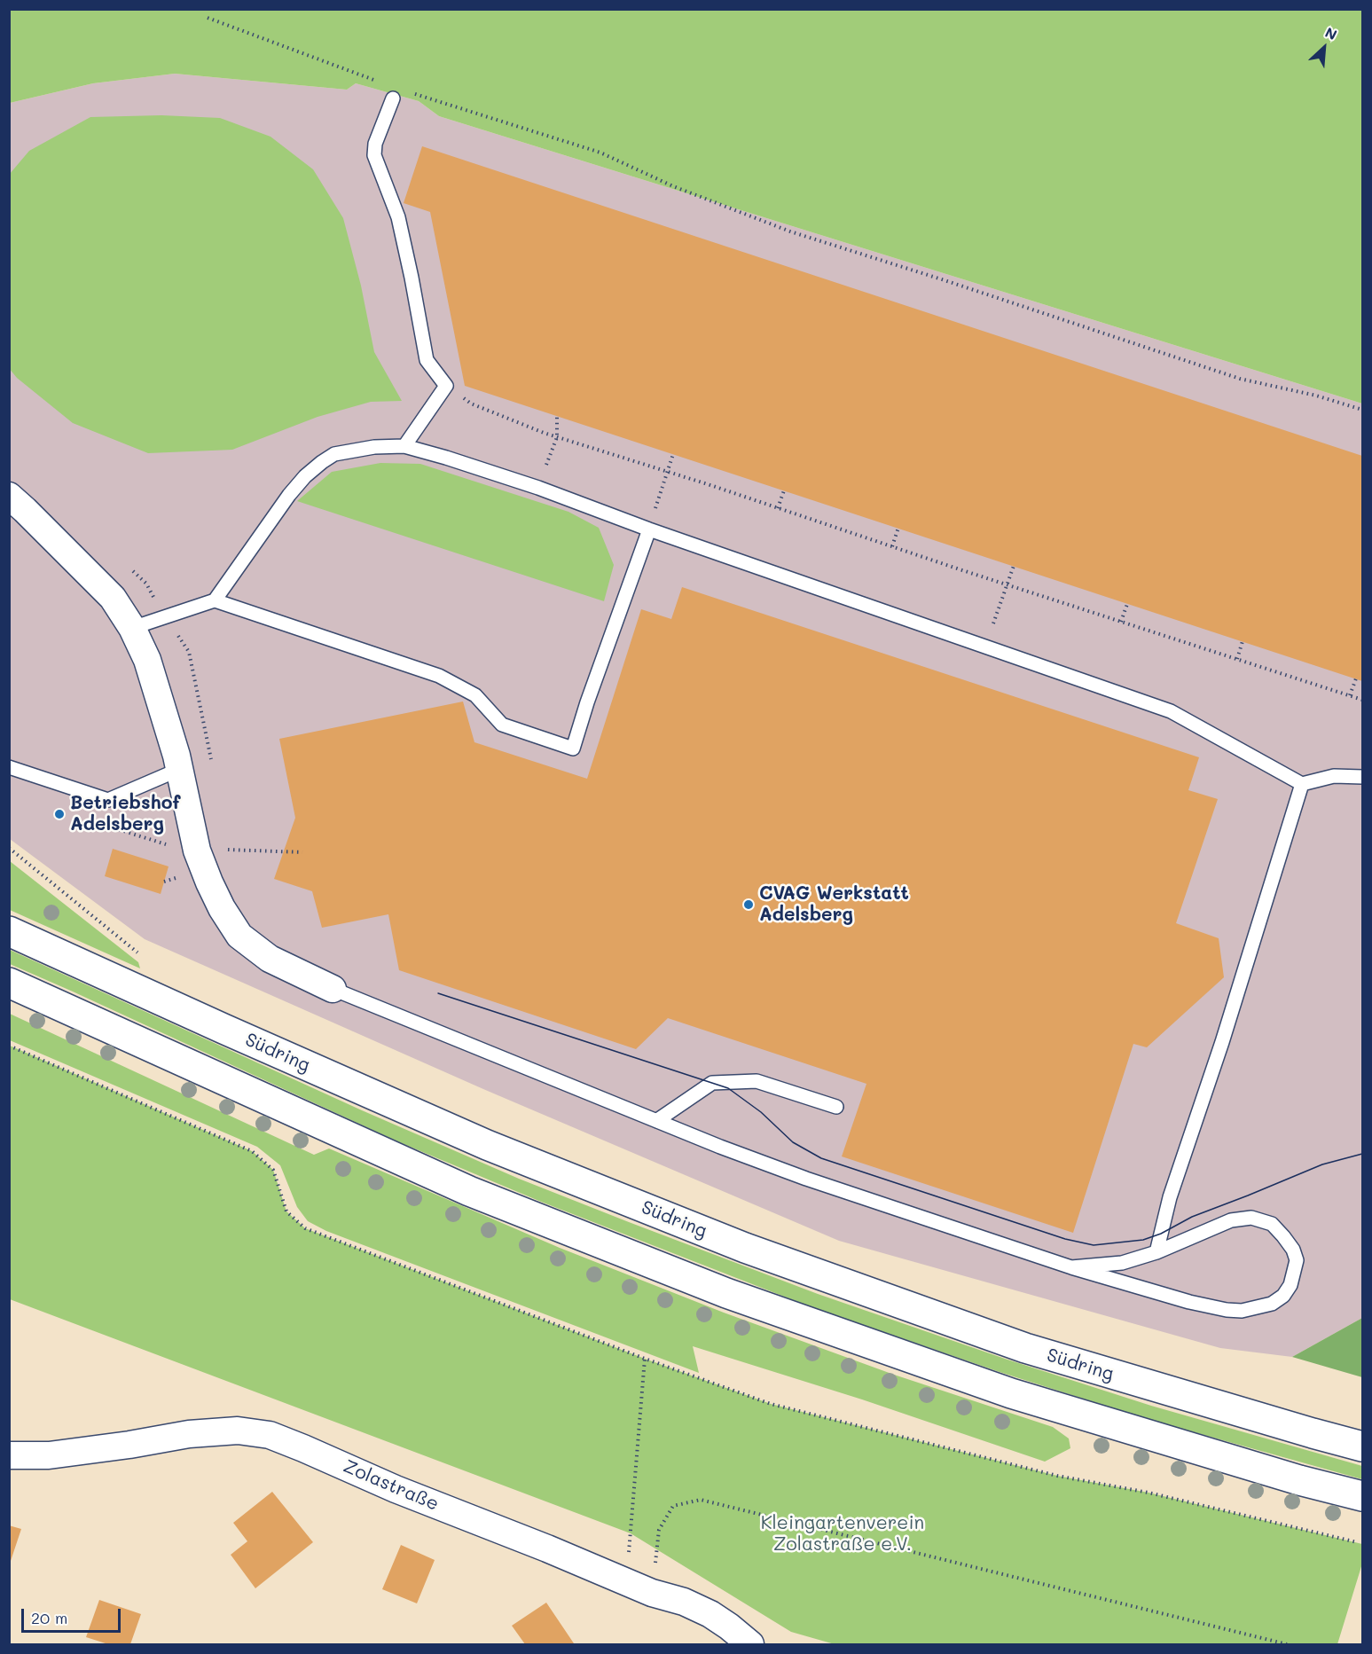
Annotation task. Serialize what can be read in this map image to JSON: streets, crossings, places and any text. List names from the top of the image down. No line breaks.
{"streets":{"main road":["Südring"],"street":["Zolastraße"]},"parks":["Kleingartenverein Zolastraße e.V."],"places":["Betriebshof Adelsberg","CVAG Werkstatt Adelsberg"],"scale_bar":"20 m","north":"top right"}
